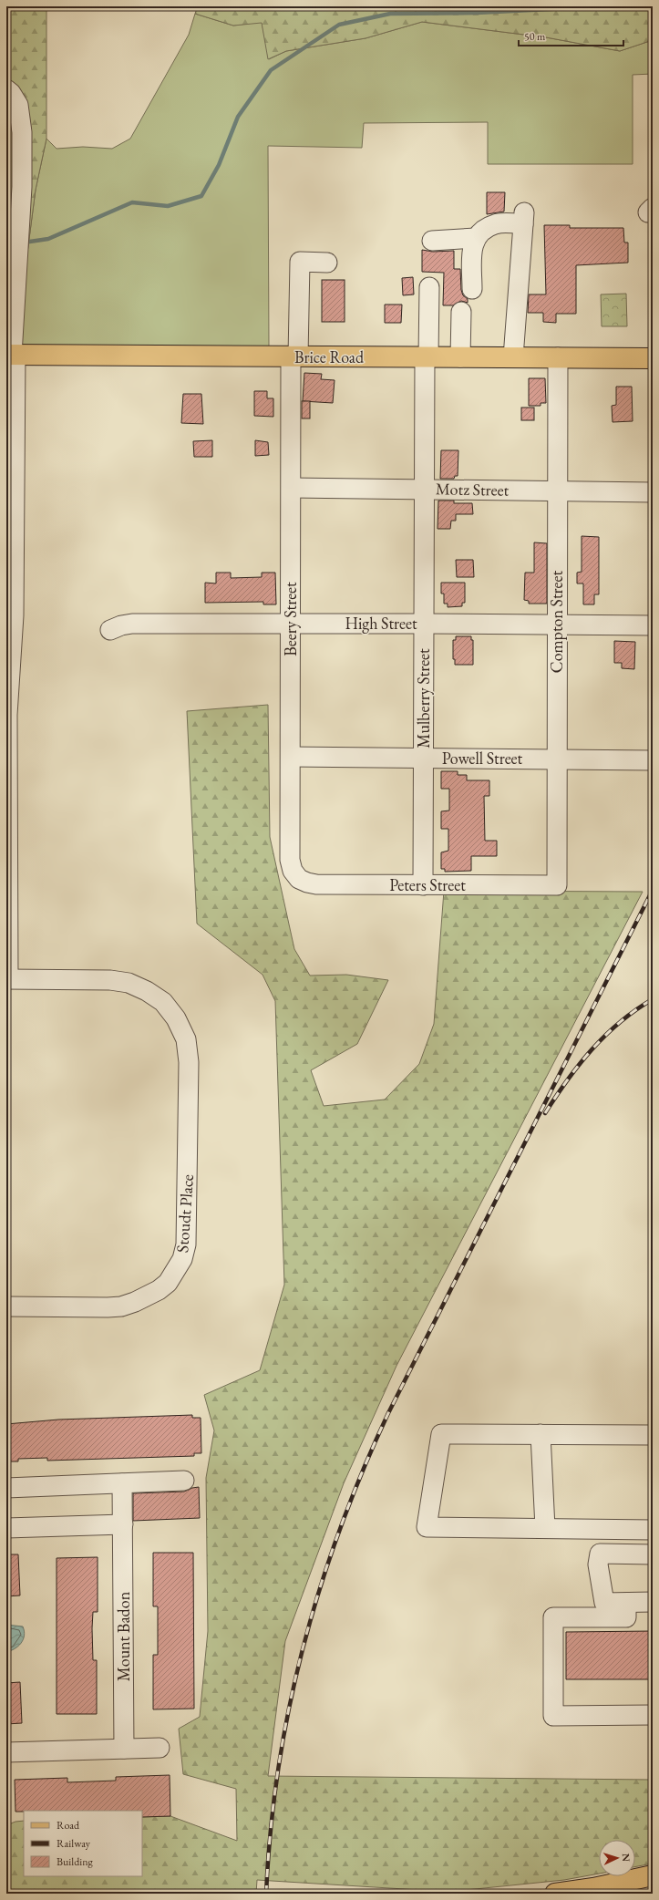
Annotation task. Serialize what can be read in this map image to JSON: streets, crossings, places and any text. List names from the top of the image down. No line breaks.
{"streets":{"main road":["Brice Road"],"street":["Motz Street","Beery Street","Compton Street","High Street","Mulberry Street","Powell Street","Peters Street","Stoudt Place","Mount Badon"]},"crossings":[["Brice Road","Beery Street"],["Brice Road","Compton Street"],["Brice Road","Mulberry Street"],["Motz Street","Beery Street"],["Motz Street","Compton Street"],["Motz Street","Mulberry Street"],["Beery Street","High Street"],["Beery Street","Powell Street"],["Beery Street","Peters Street"],["Compton Street","High Street"],["Compton Street","Powell Street"],["Compton Street","Peters Street"],["High Street","Mulberry Street"],["Mulberry Street","Powell Street"],["Mulberry Street","Peters Street"]],"legend":["Road","Railway","Building"],"scale_bar":"50 m","north":"right"}
